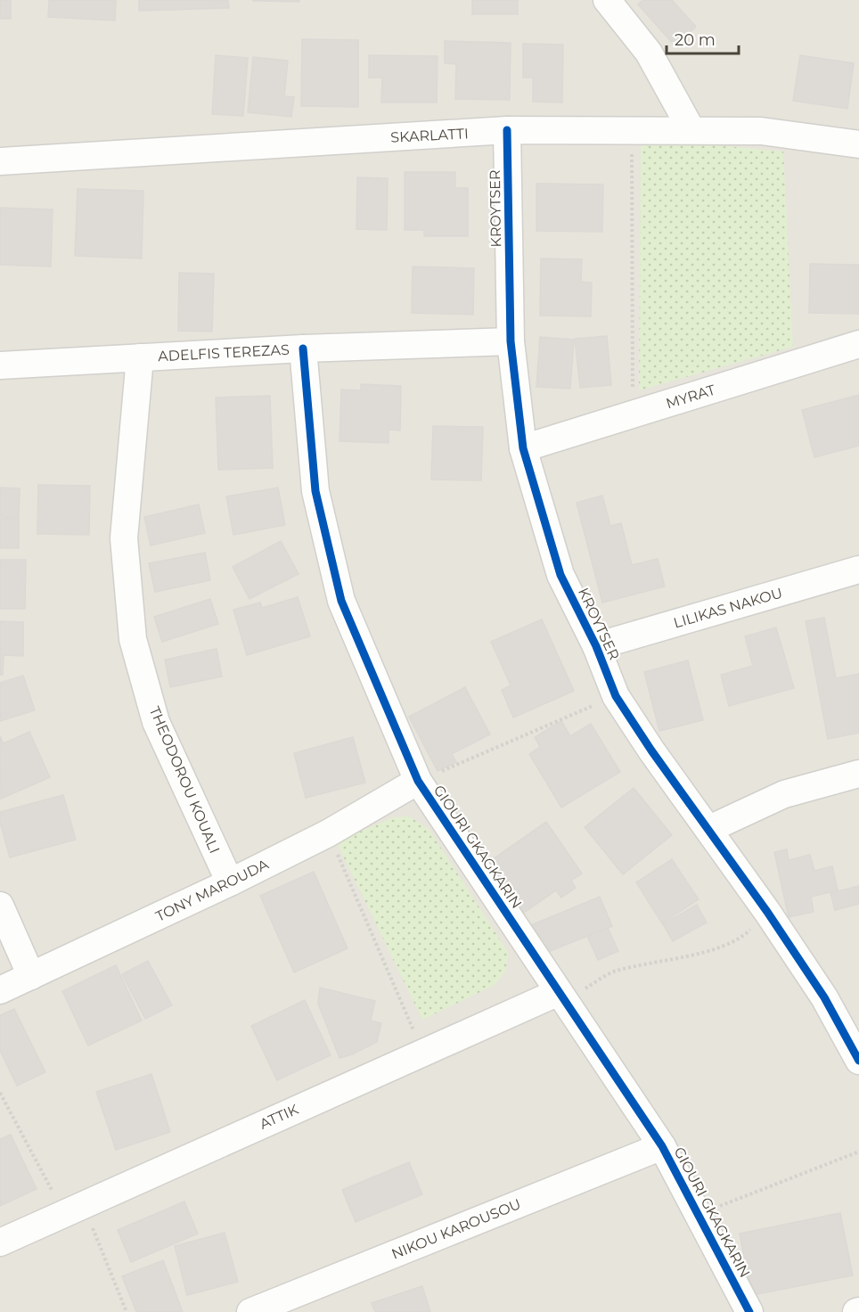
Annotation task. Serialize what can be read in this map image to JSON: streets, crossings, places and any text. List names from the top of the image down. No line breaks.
{"streets":{"street":["SKARLATTI","KROYTSER","ADELFIS TEREZAS","MYRAT","LILIKAS NAKOU","THEODOROU KOUALI","GIOURI GKAGKARIN","TONY MAROUDA","ATTIK","NIKOU KAROUSOU"]},"crossings":[["SKARLATTI","KROYTSER"],["KROYTSER","ADELFIS TEREZAS"],["KROYTSER","MYRAT"],["KROYTSER","LILIKAS NAKOU"],["ADELFIS TEREZAS","THEODOROU KOUALI"],["ADELFIS TEREZAS","GIOURI GKAGKARIN"],["THEODOROU KOUALI","TONY MAROUDA"],["GIOURI GKAGKARIN","TONY MAROUDA"],["GIOURI GKAGKARIN","ATTIK"],["GIOURI GKAGKARIN","NIKOU KAROUSOU"]],"scale_bar":"20 m"}
